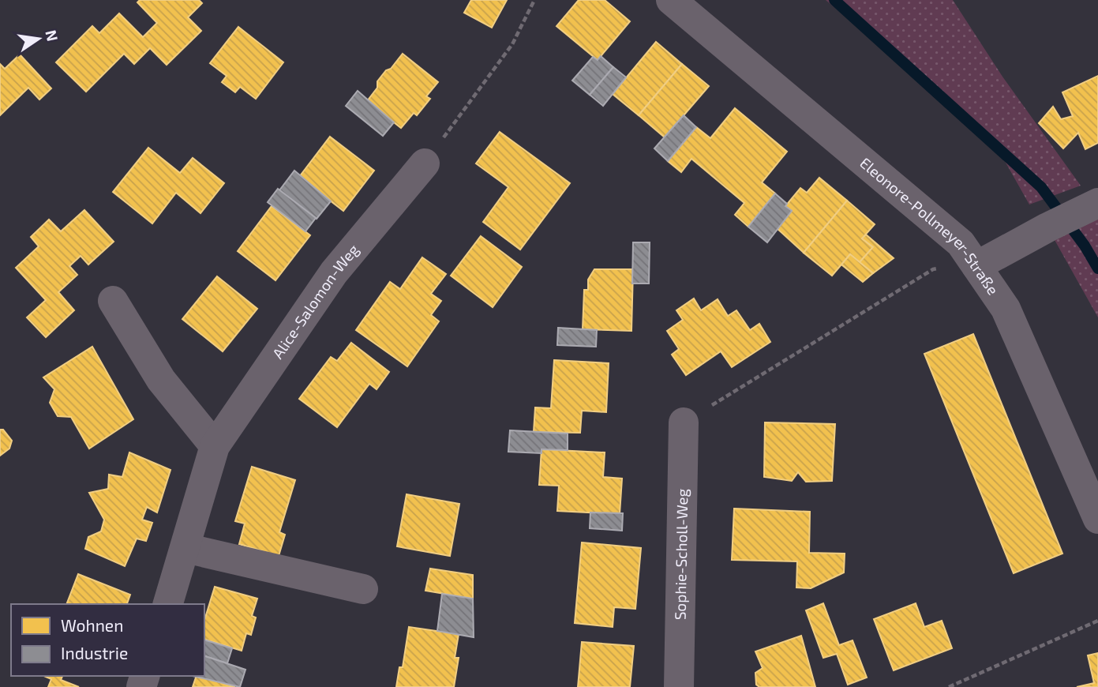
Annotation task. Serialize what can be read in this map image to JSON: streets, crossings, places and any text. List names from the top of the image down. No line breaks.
{"streets":{"street":["Eleonore-Pollmeyer-Straße","Alice-Salomon-Weg","Sophie-Scholl-Weg"]},"legend":["Wohnen","Industrie"],"north":"right"}
